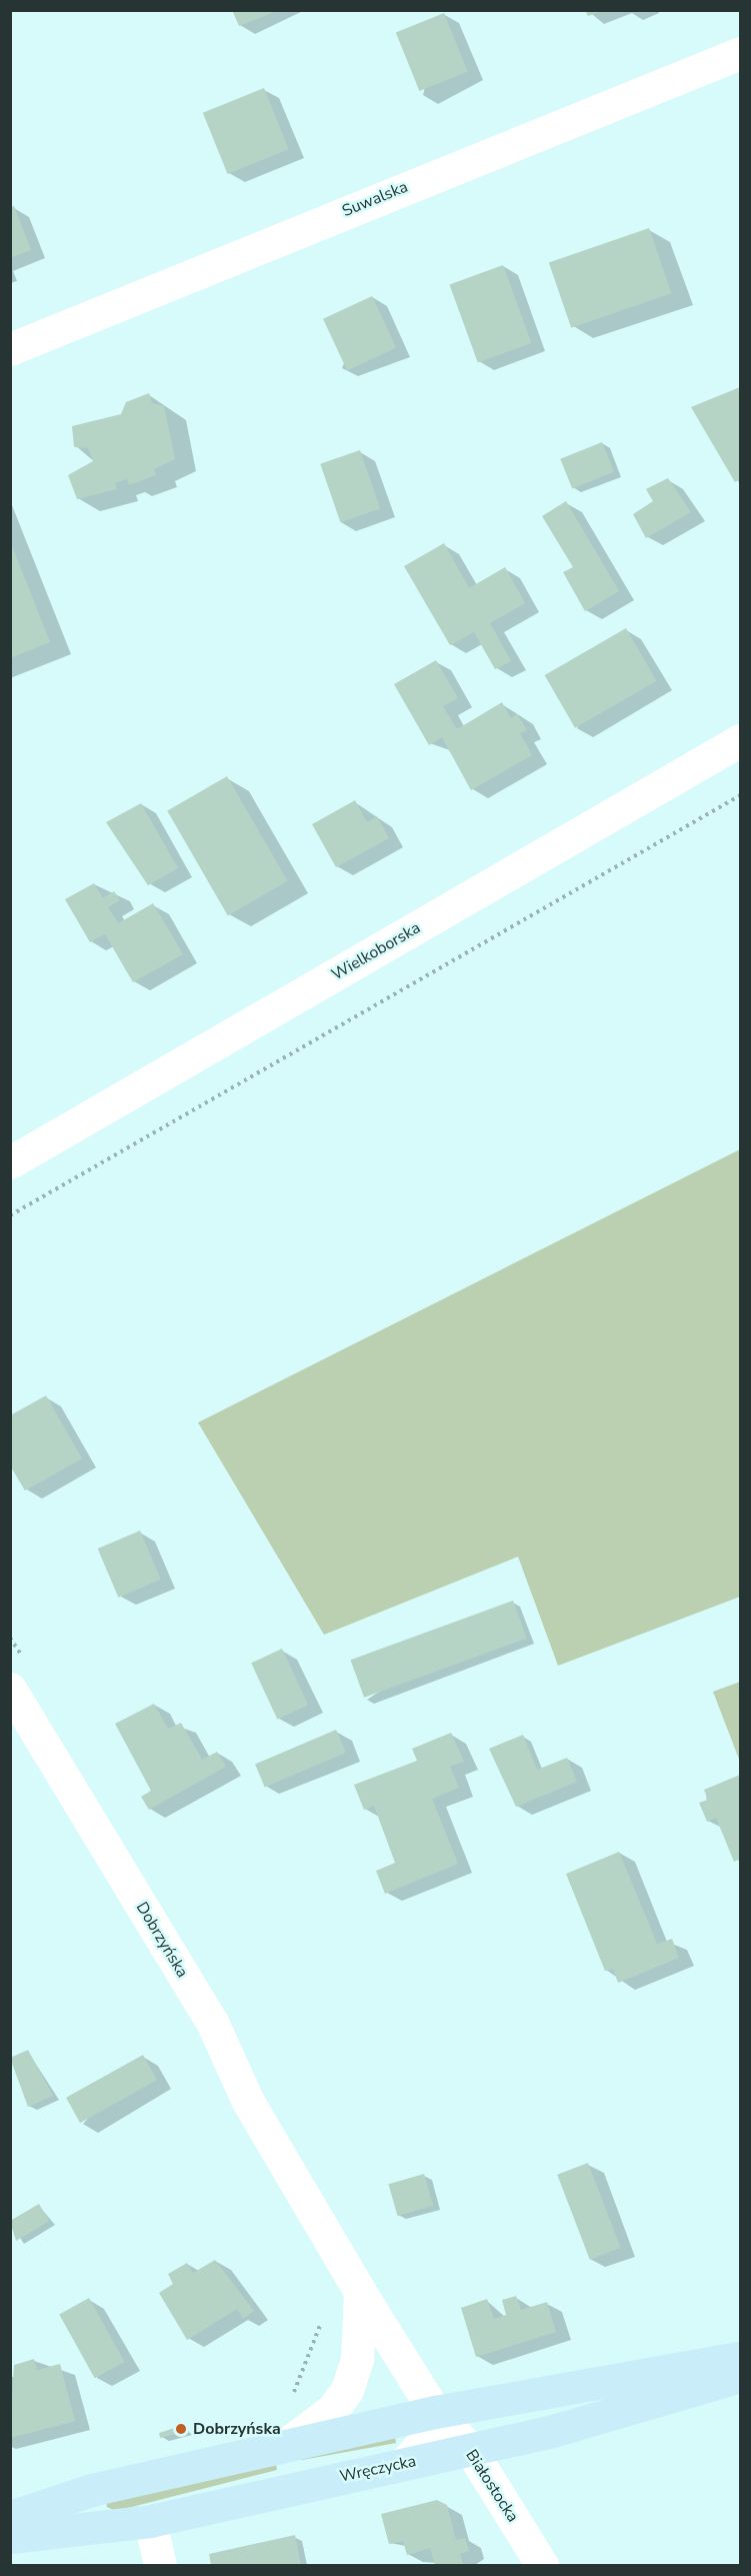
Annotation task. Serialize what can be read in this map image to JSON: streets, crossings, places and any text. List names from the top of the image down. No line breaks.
{"streets":{"main road":["Wręczycka"],"street":["Suwalska","Wielkoborska","Dobrzyńska","Białostocka"]},"crossings":[["Dobrzyńska","Białostocka"],["Wręczycka","Białostocka"]],"places":["Dobrzyńska"]}
